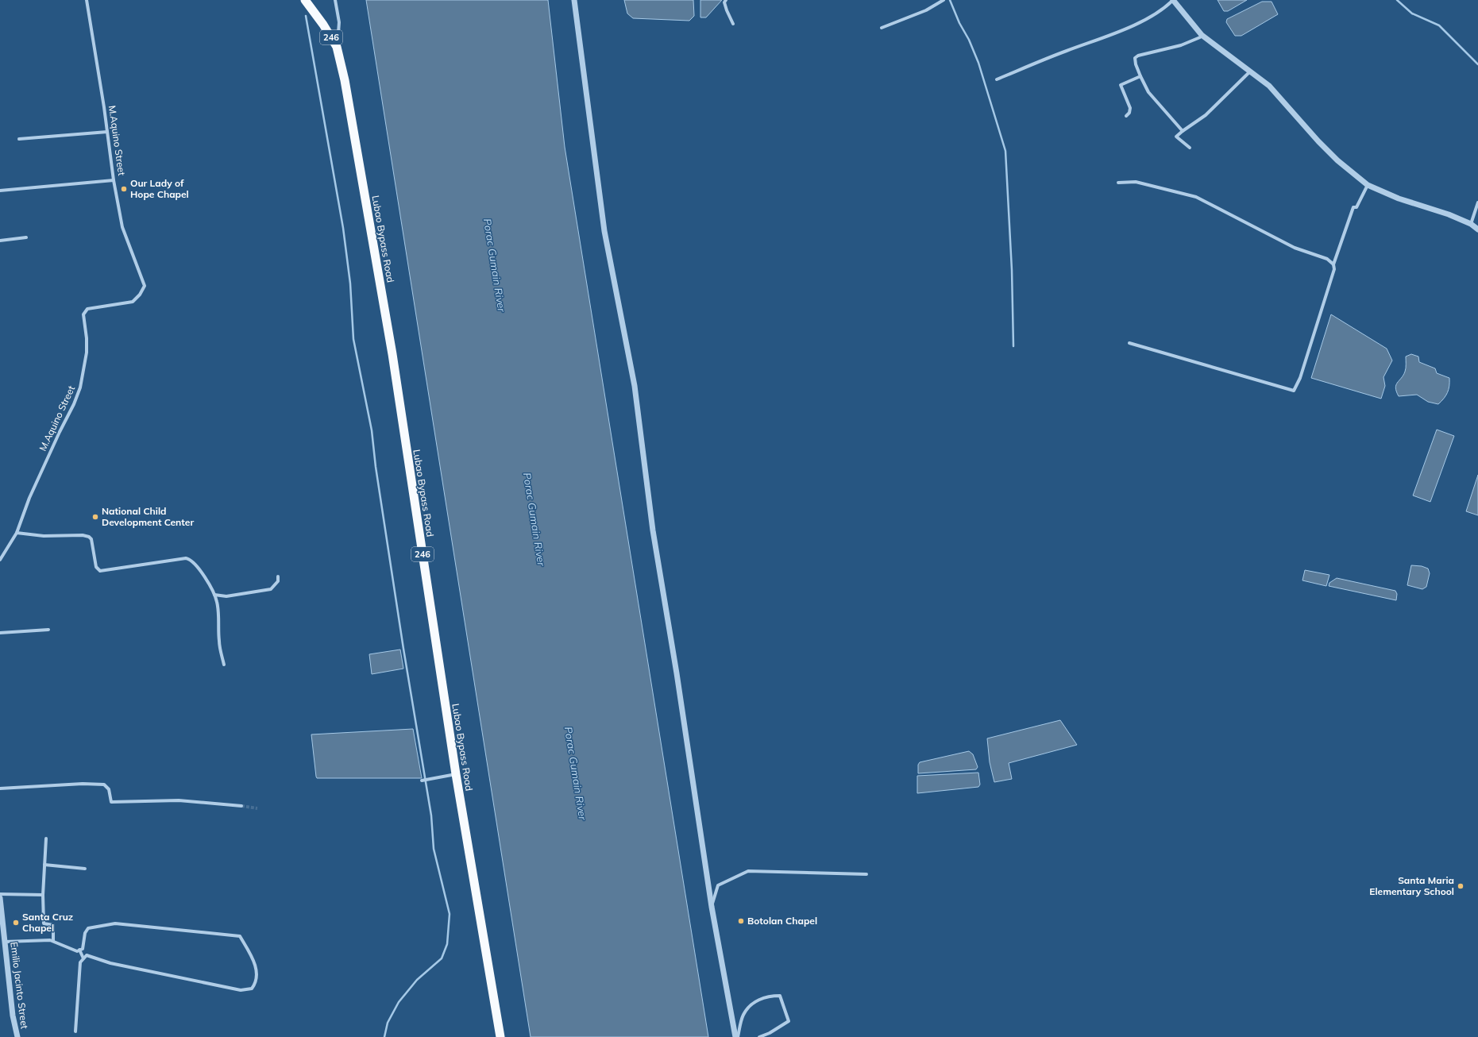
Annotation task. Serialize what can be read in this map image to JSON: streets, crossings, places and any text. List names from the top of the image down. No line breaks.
{"streets":{"highway":["246","Lubao Bypass Road"],"street":["M.Aquino Street","Emilio Jacinto Street"]},"water":["Porac Gumain River"],"places":["Our Lady of Hope Chapel","National Child Development Center","Santa Maria Elementary School","Botolan Chapel","Santa Cruz Chapel"]}
